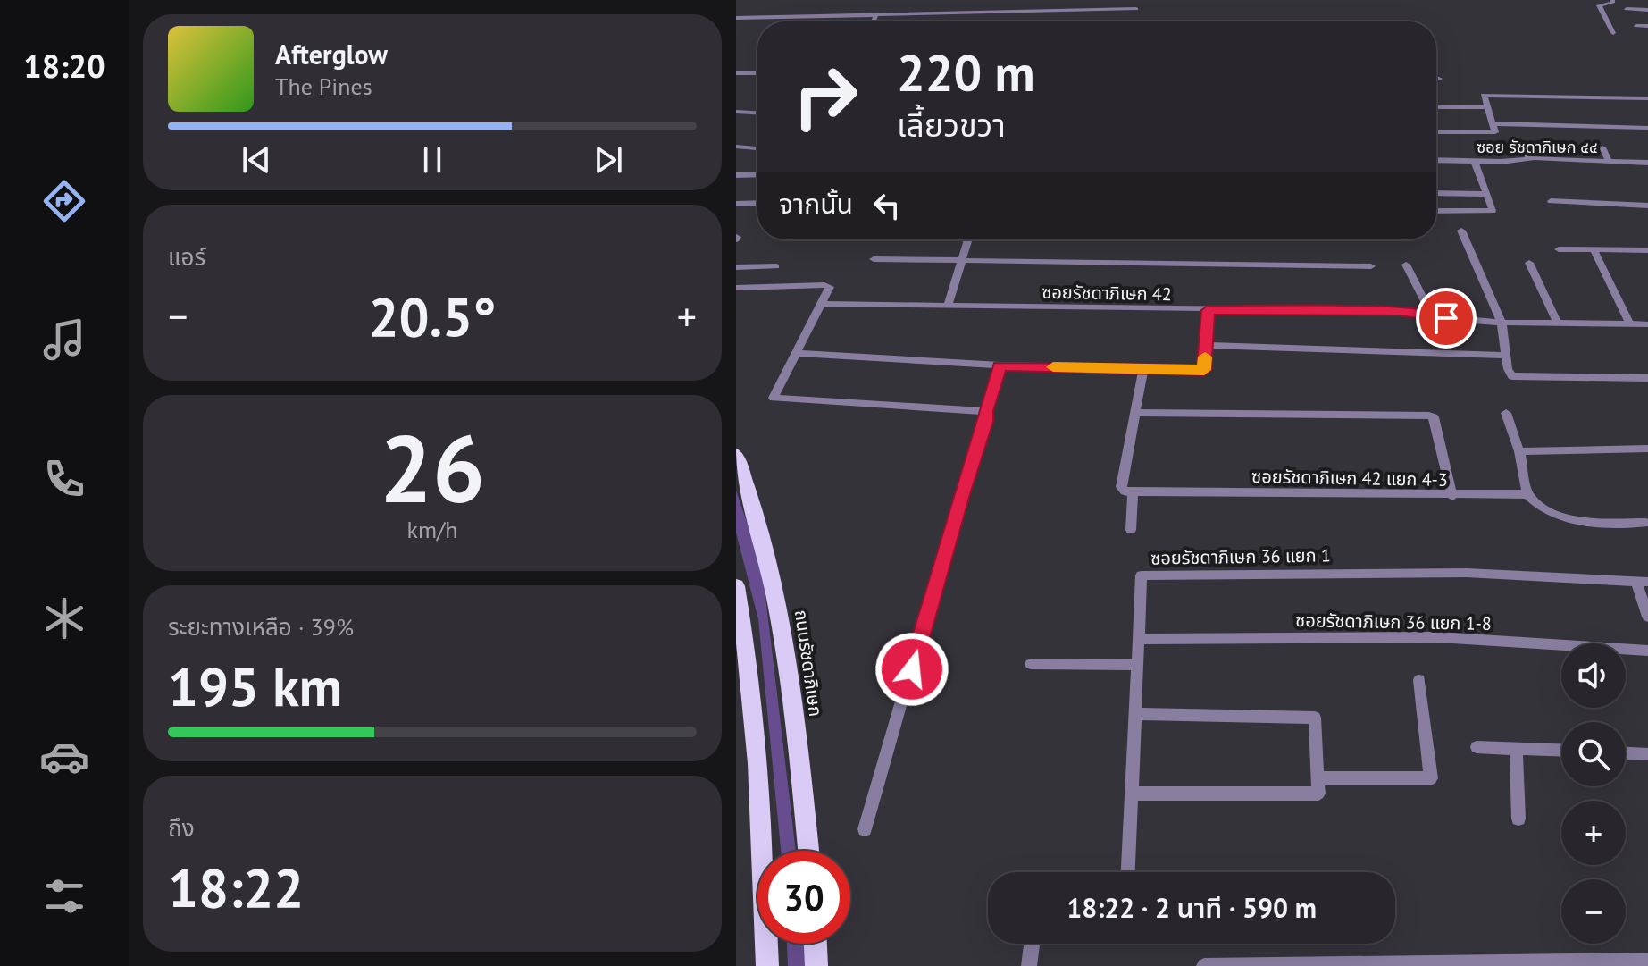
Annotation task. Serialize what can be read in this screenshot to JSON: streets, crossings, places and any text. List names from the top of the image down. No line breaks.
{"streets":{"main road":["ถนนรัชดาภิเษก"],"street":["ซอย รัชดาภิเษก ๔๔","ซอยรัชดาภิเษก 42","ซอยรัชดาภิเษก 42 แยก 4-3","ซอยรัชดาภิเษก 36 แยก 1","ซอยรัชดาภิเษก 36 แยก 1-8"]},"crossings":[["ซอยรัชดาภิเษก 36 แยก 1","ซอยรัชดาภิเษก 36 แยก 1-8"]],"page":{"tabs":"18:20","turn":["220 m","เลี้ยวขวา"],"song":["Afterglow","The Pines"],"then":"จากนั้น","tile":["แอร์",["26","km/h"],["ระยะทางเหลือ · 39%","195 km"],["ถึง","18:22"]],"heat":["−","20.5°","+"],"map_buttons":["+","−"],"limit":"30","trip":"18:22 · 2 นาที · 590 m"}}
